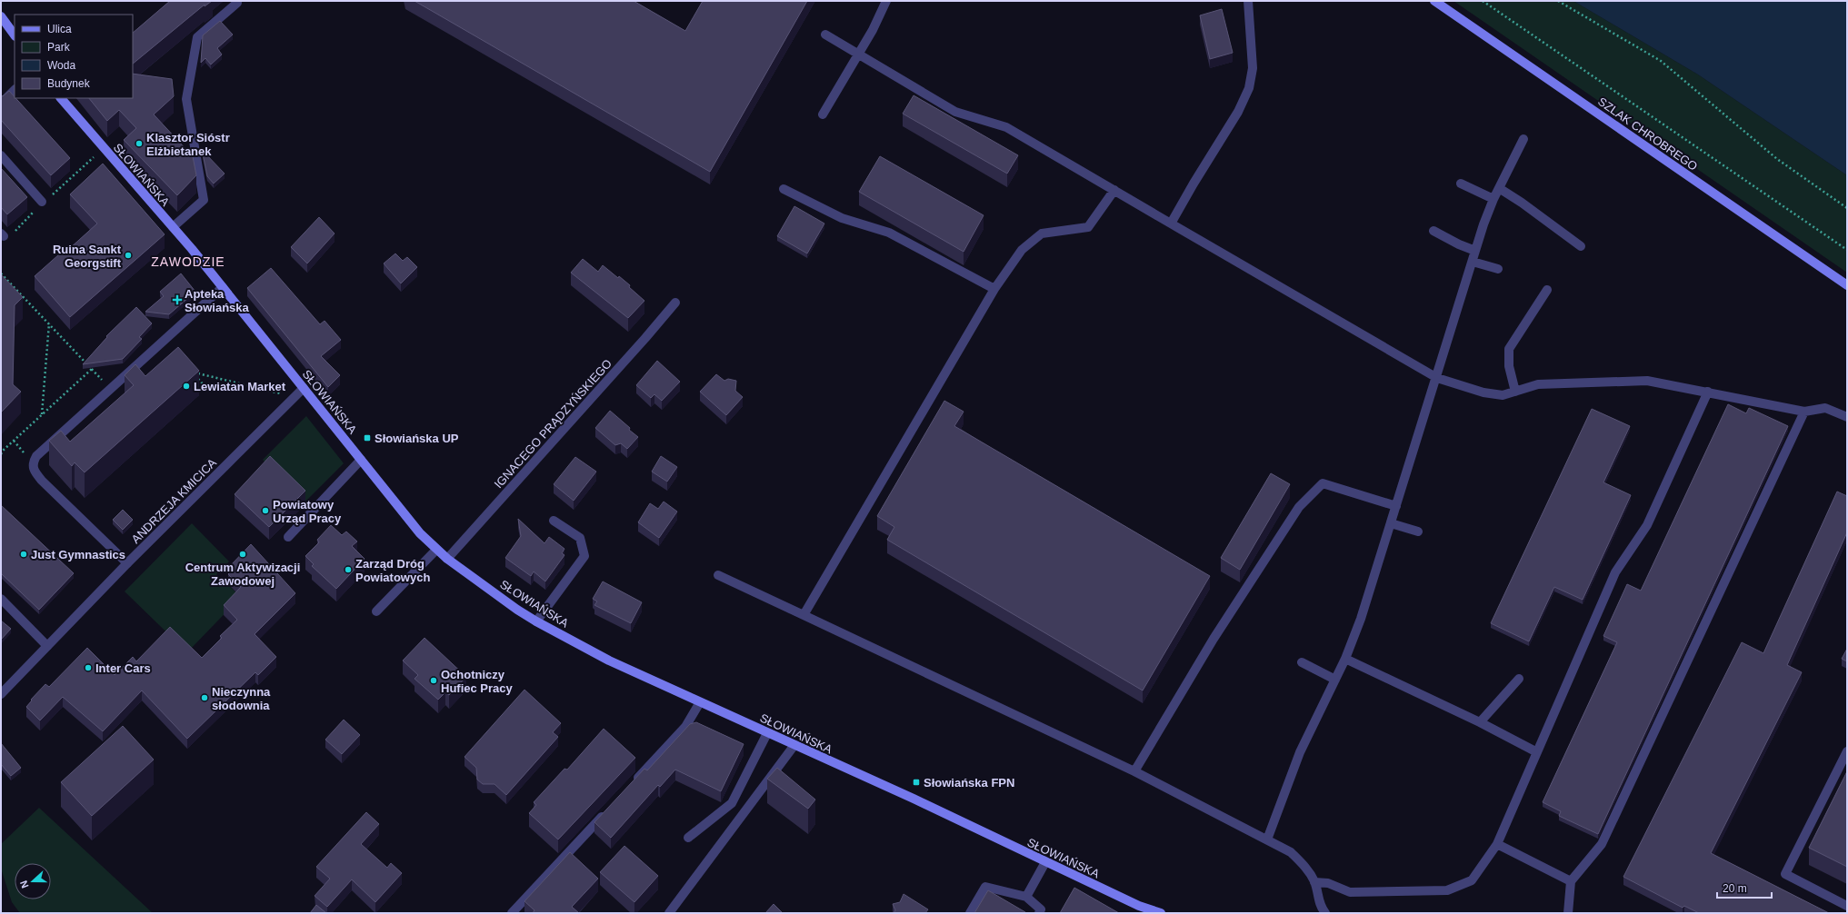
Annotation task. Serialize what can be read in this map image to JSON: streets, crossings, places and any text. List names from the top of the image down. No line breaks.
{"streets":{"street":["SZLAK CHROBREGO","SŁOWIAŃSKA","IGNACEGO PRĄDZYŃSKIEGO","ANDRZEJA KMICICA"]},"crossings":[["SŁOWIAŃSKA","IGNACEGO PRĄDZYŃSKIEGO"],["SŁOWIAŃSKA","ANDRZEJA KMICICA"]],"districts":["ZAWODZIE"],"places":{"other":["Klasztor Sióstr Elżbietanek","Ruina Sankt Georgstift","Lewiatan Market","Powiatowy Urząd Pracy","Just Gymnastics","Centrum Aktywizacji Zawodowej","Zarząd Dróg Powiatowych","Inter Cars","Ochotniczy Hufiec Pracy","Nieczynna słodownia"],"health":["Apteka Słowiańska"],"transit":["Słowiańska UP","Słowiańska FPN"]},"legend":["Ulica","Park","Woda","Budynek"],"scale_bar":"20 m","north":"left"}
